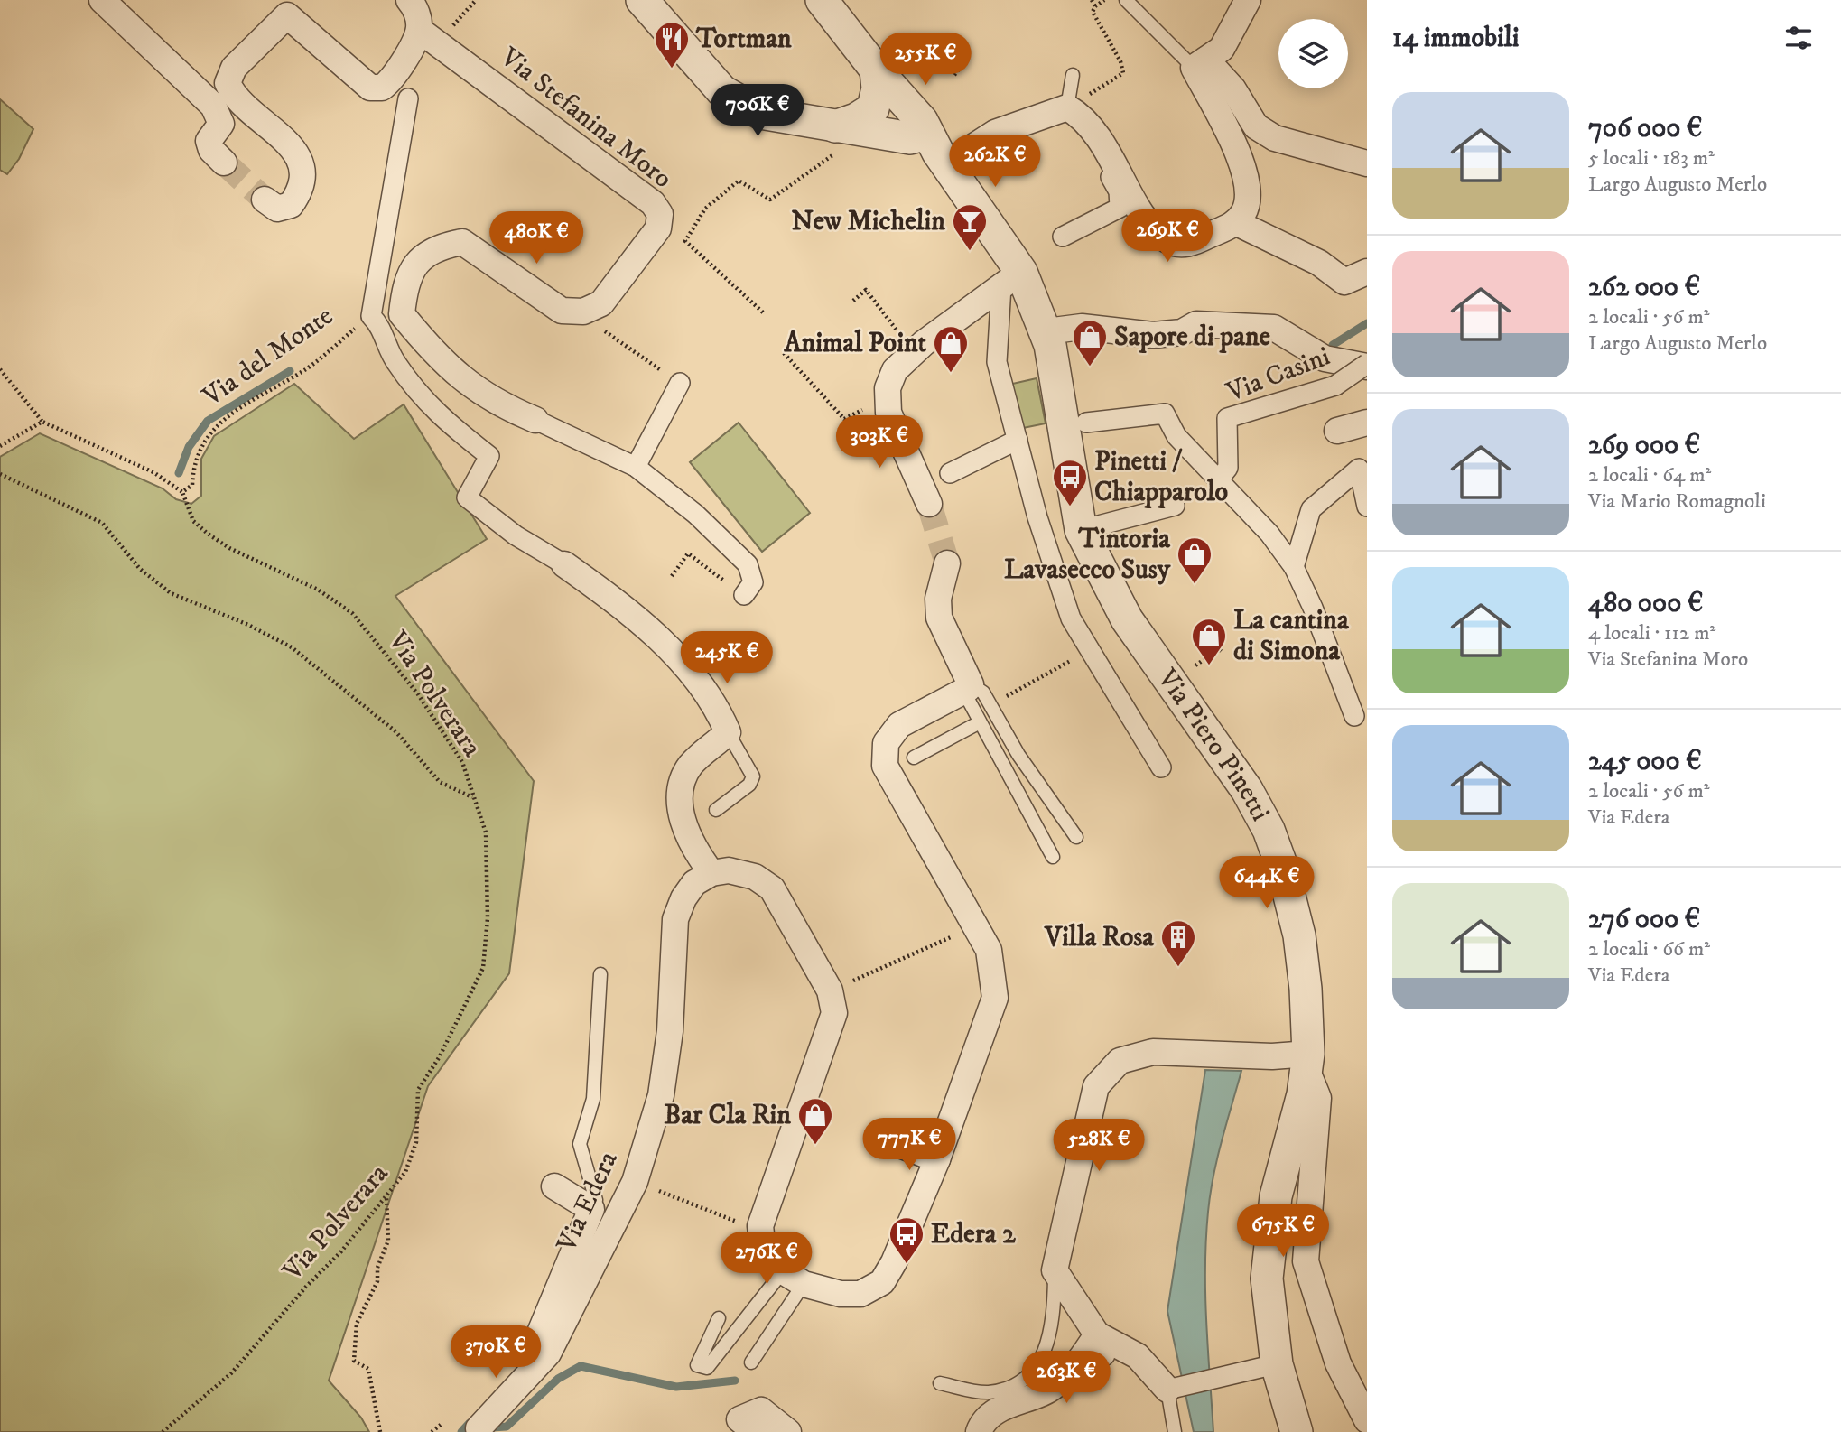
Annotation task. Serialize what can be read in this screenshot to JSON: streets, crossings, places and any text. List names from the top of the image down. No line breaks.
{"streets":{"street":["Via Stefanina Moro","Via del Monte","Via Casini","Via Piero Pinetti","Via Edera"],"path":["Via Polverara"]},"crossings":[["Via del Monte","Via Polverara"]],"places":{"restaurant":["Tortman"],"bar":["New Michelin"],"shop":["Sapore di pane","Animal Point","Tintoria Lavasecco Susy","La cantina di Simona","Bar Cla Rin"],"bus stop":["Pinetti / Chiapparolo","Edera 2"],"building":["Villa Rosa"]},"page":{"heading":"14 immobili","price":["255K €","706K €","262K €","269K €","480K €","303K €","245K €","644K €","777K €","528K €","675K €","276K €","370K €","263K €"],"list":[{"name":"706 000 €","note":"5 locali · 183 m² · Largo Augusto Merlo"},{"name":"262 000 €","note":"2 locali · 56 m² · Largo Augusto Merlo"},{"name":"269 000 €","note":"2 locali · 64 m² · Via Mario Romagnoli"},{"name":"480 000 €","note":"4 locali · 112 m² · Via Stefanina Moro"},{"name":"245 000 €","note":"2 locali · 56 m² · Via Edera"},{"name":"276 000 €","note":"2 locali · 66 m² · Via Edera"}]}}
